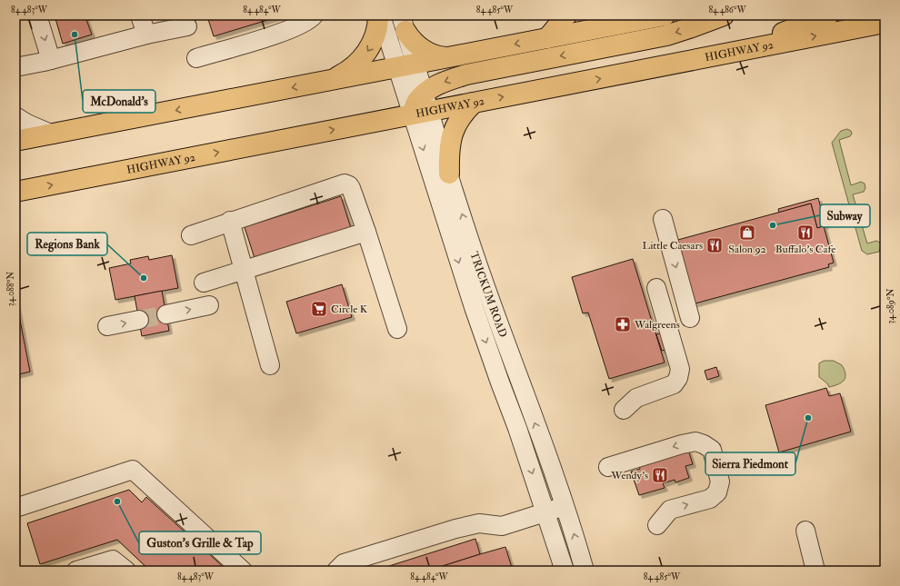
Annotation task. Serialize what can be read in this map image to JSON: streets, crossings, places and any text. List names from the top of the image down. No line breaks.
{"streets":{"main road":["HIGHWAY 92"],"street":["TRICKUM ROAD"]},"crossings":[["HIGHWAY 92","TRICKUM ROAD"]],"places":{"other":["McDonald's","Subway","Regions Bank","Sierra Piedmont","Guston's Grille & Tap"],"shop":["Salon 92"],"restaurant":["Buffalo's Cafe","Little Caesars","Wendy's"],"supermarket":["Circle K"],"pharmacy":["Walgreens"]},"coordinates":["84.483°W","84.484°W","84.485°W","84.486°W","34.088°N","34.089°N"]}
